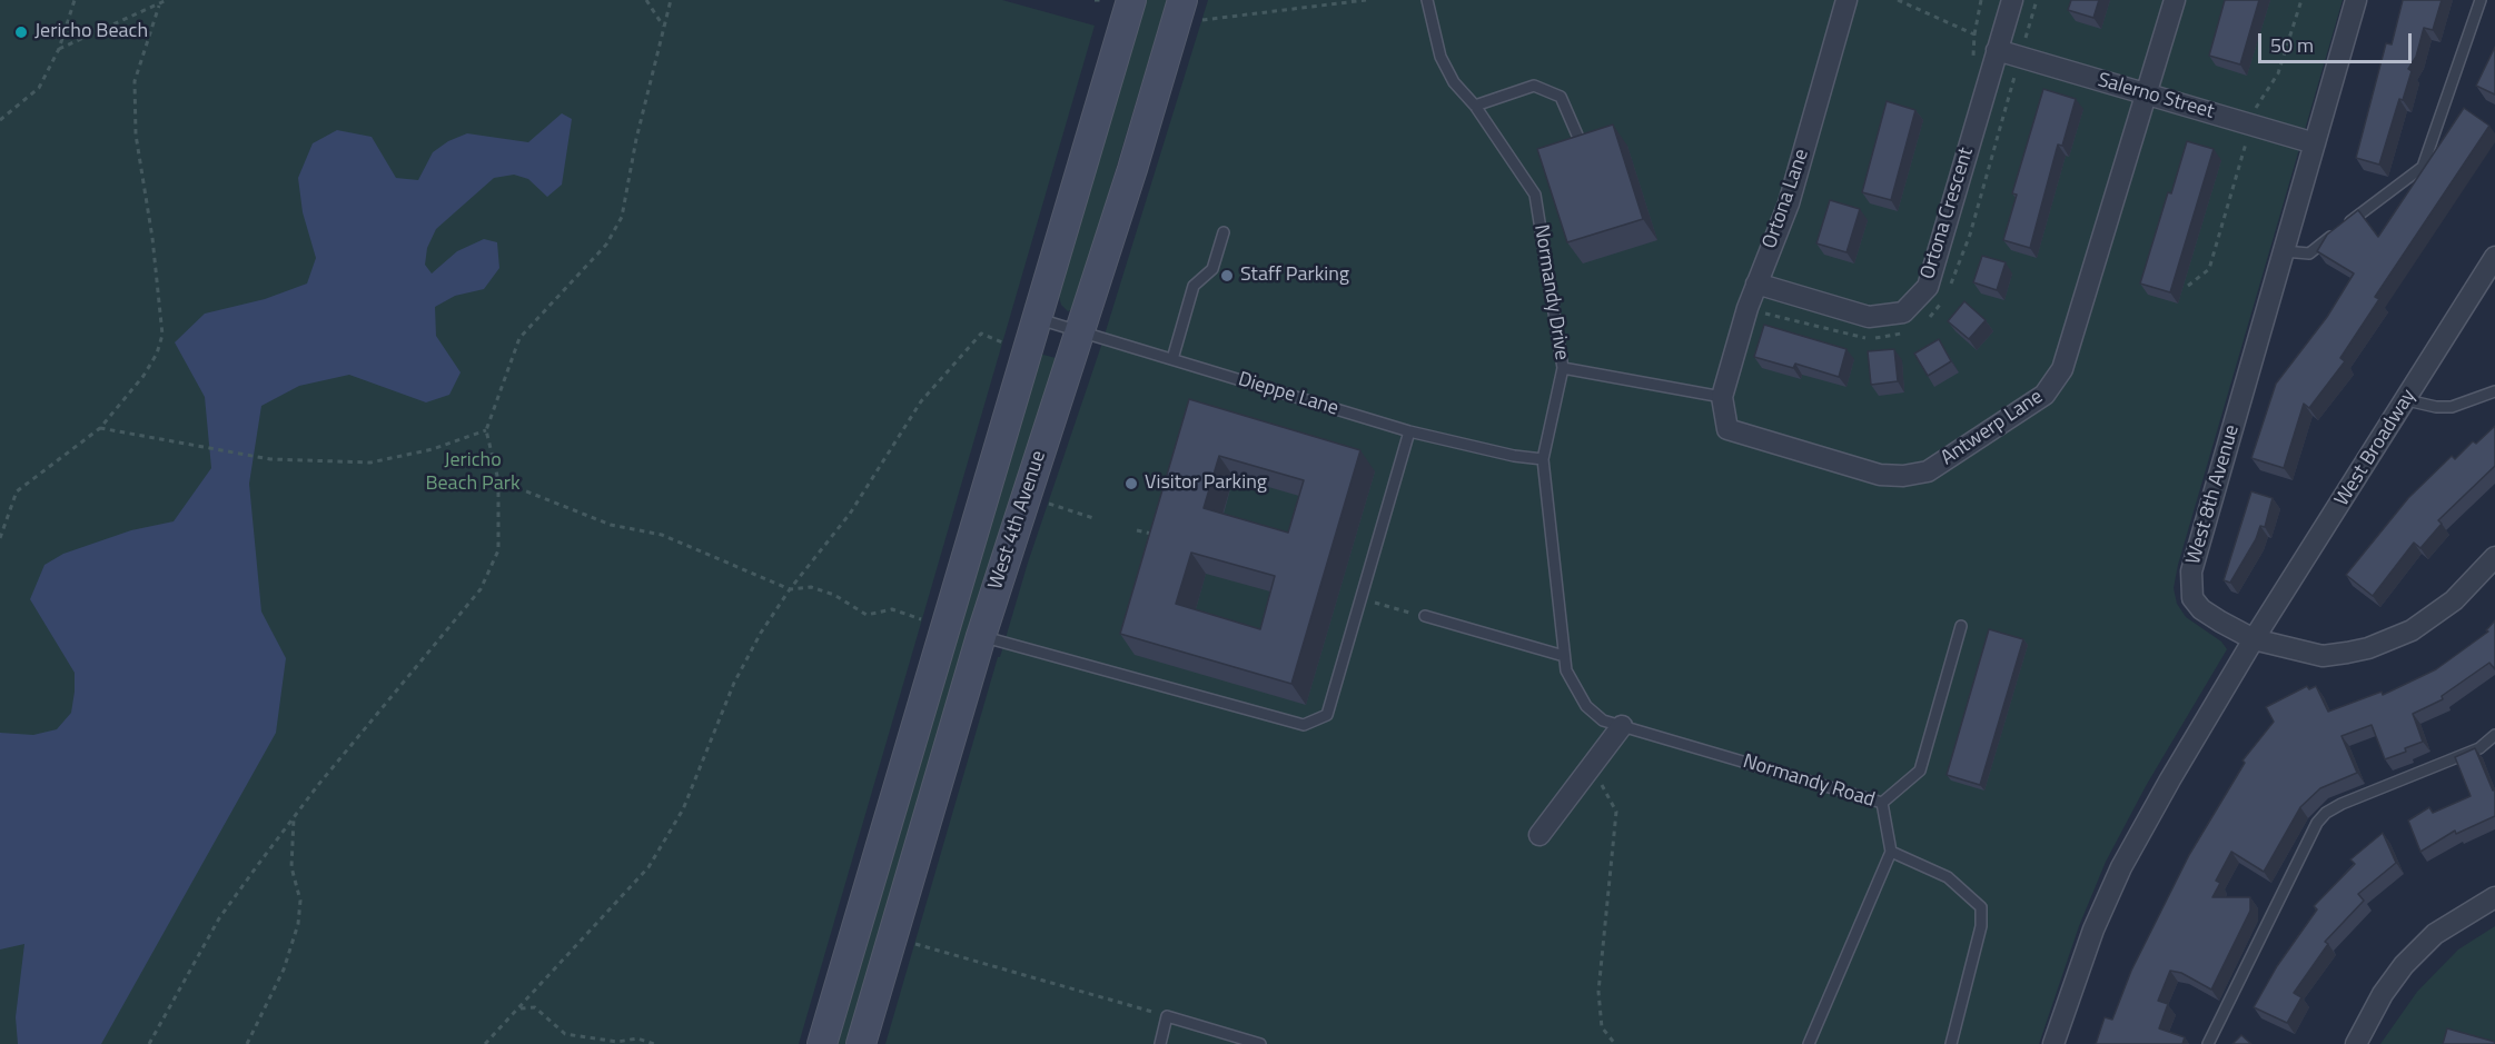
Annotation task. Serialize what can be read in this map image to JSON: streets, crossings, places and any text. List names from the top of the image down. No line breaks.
{"streets":{"main road":["West 4th Avenue"],"street":["Salerno Street","Ortona Lane","Ortona Crescent","Antwerp Lane","West Broadway","West 8th Avenue"],"lane":["Normandy Drive","Dieppe Lane","Normandy Road"]},"crossings":[["Salerno Street","Ortona Crescent"],["Salerno Street","Antwerp Lane"],["Salerno Street","West 8th Avenue"],["Ortona Lane","Ortona Crescent"],["Ortona Lane","Antwerp Lane"],["Normandy Drive","Dieppe Lane"],["Normandy Drive","Normandy Road"],["Dieppe Lane","West 4th Avenue"],["West Broadway","West 8th Avenue"]],"parks":["Jericho Beach Park"],"places":["Jericho Beach","Staff Parking","Visitor Parking"],"scale_bar":"50 m"}
